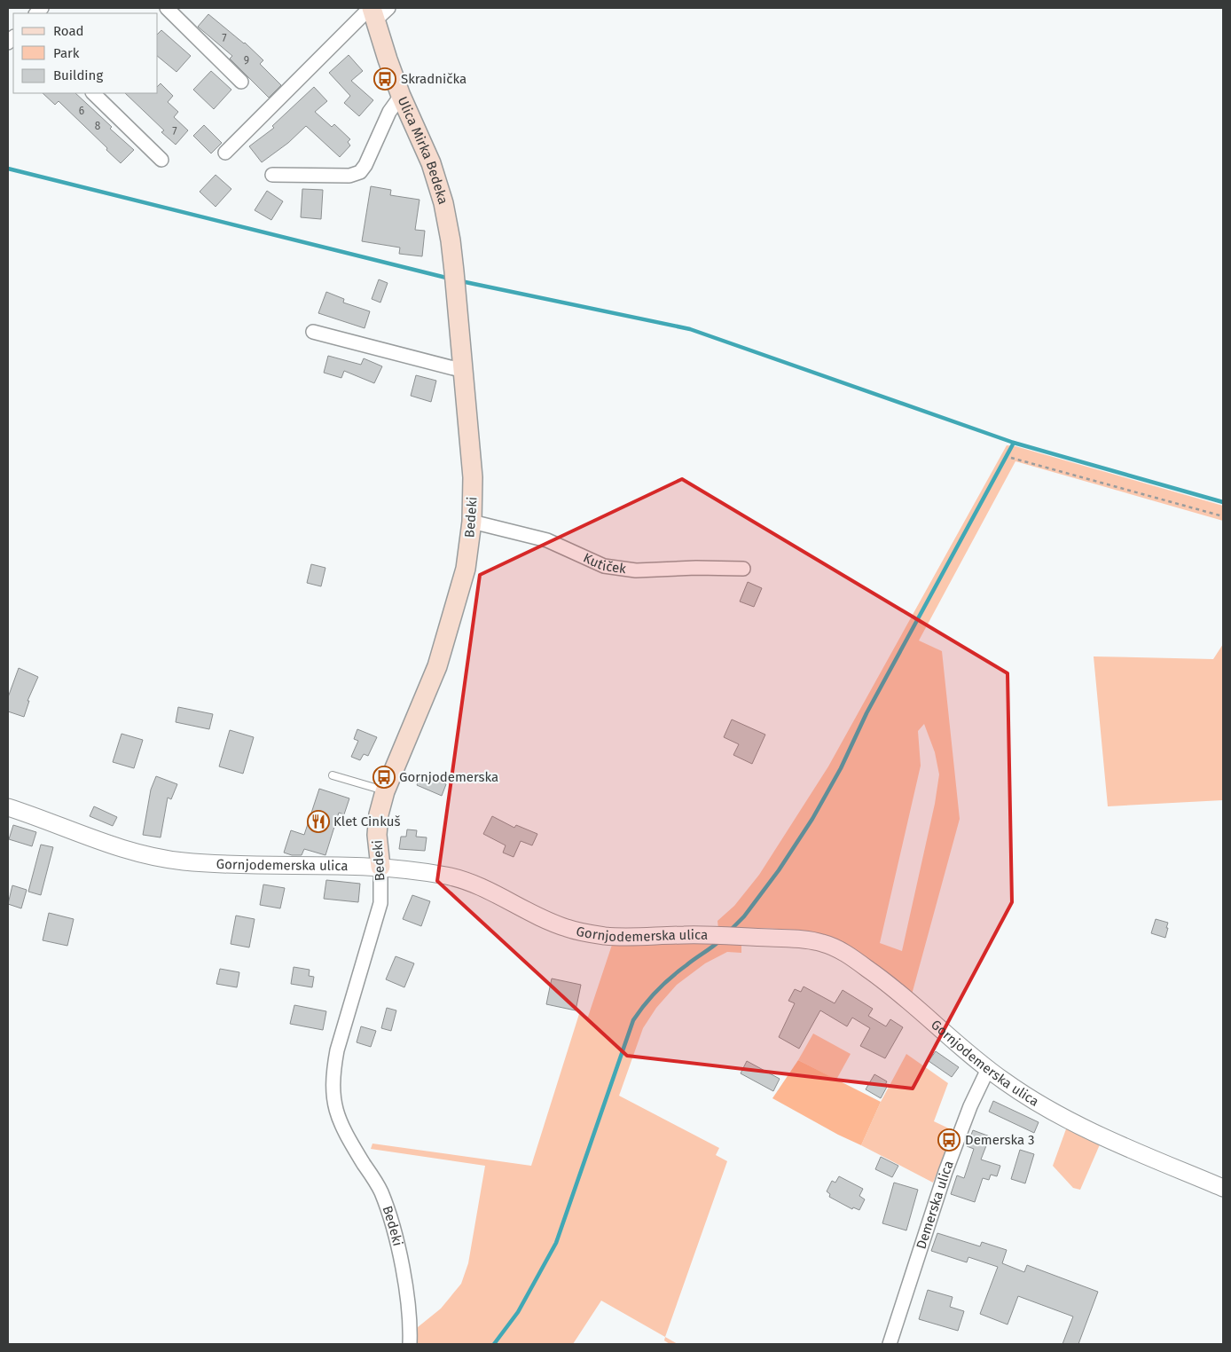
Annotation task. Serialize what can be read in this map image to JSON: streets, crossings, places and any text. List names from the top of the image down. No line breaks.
{"streets":{"main road":["Ulica Mirka Bedeka","Bedeki"],"street":["Kutiček","Gornjodemerska ulica","Demerska ulica"]},"crossings":[["Ulica Mirka Bedeka","Bedeki"],["Bedeki","Kutiček"],["Bedeki","Gornjodemerska ulica"],["Gornjodemerska ulica","Demerska ulica"]],"places":{"bus stop":["Skradnička","Gornjodemerska","Demerska 3"],"restaurant":["Klet Cinkuš"]},"house_numbers":["7","9","6","8","7"],"legend":["Road","Park","Building"]}
